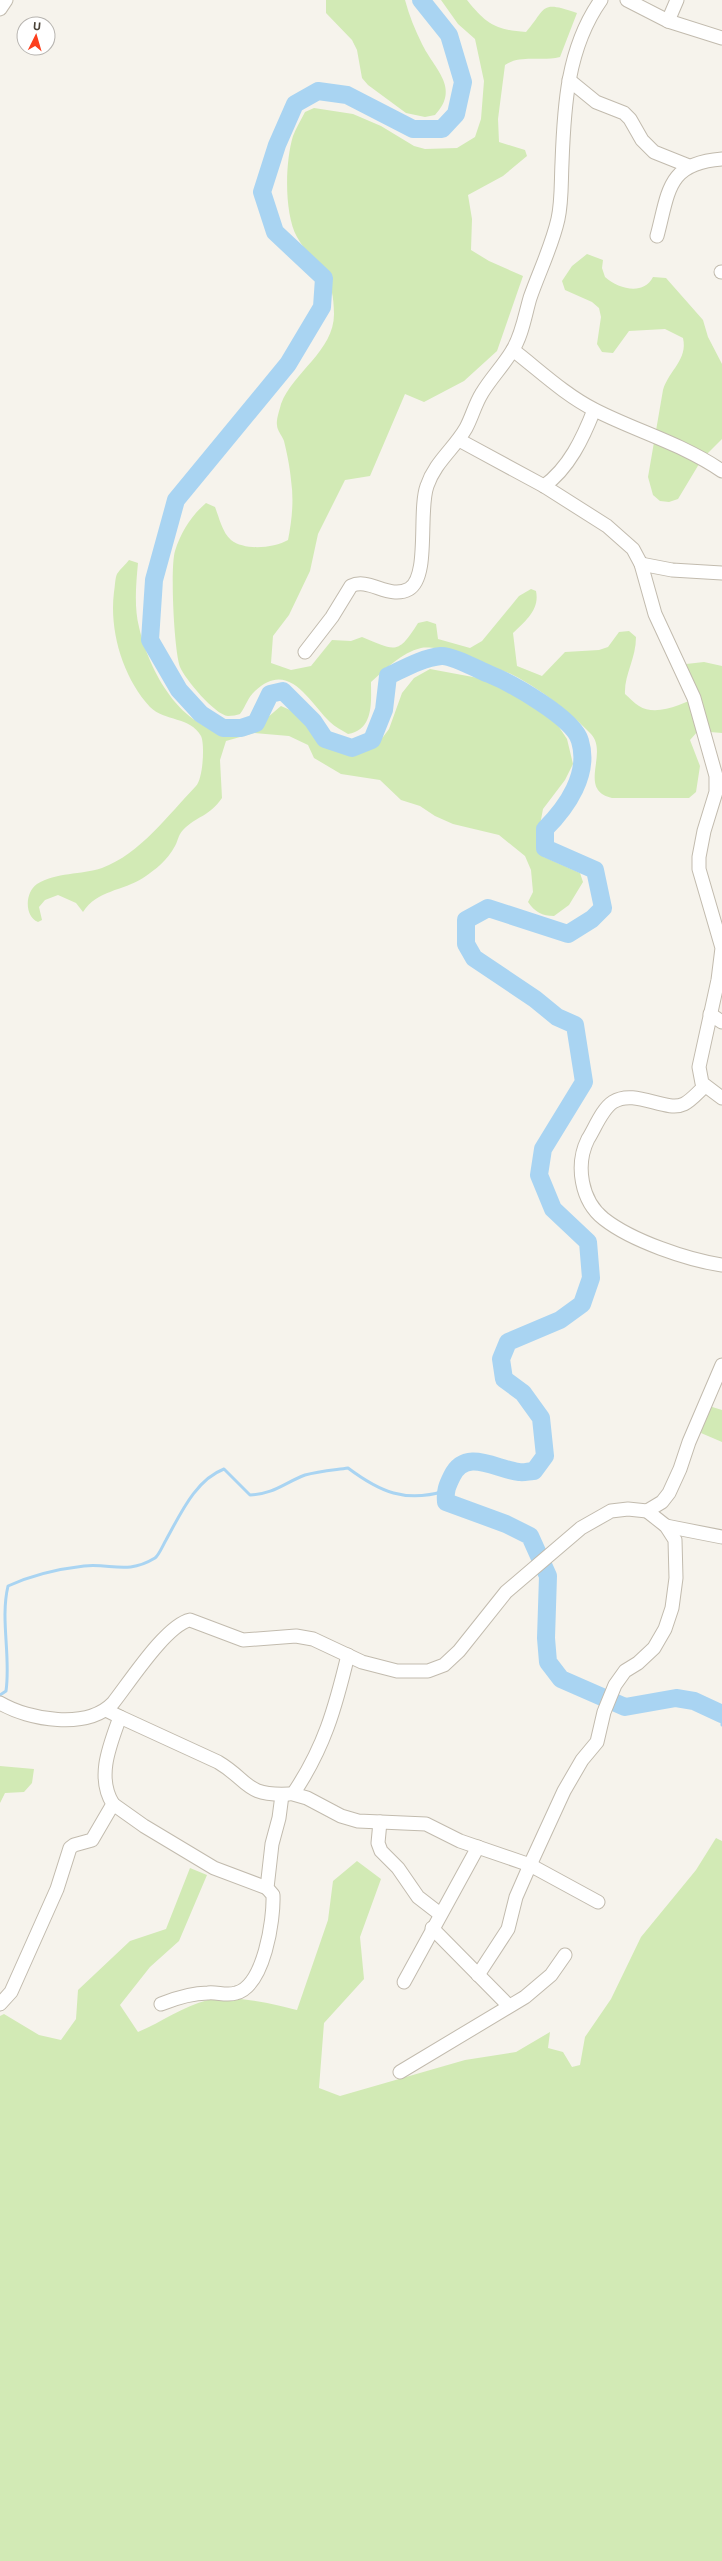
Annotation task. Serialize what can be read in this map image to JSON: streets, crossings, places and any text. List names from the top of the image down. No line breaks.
{"north":"top"}
